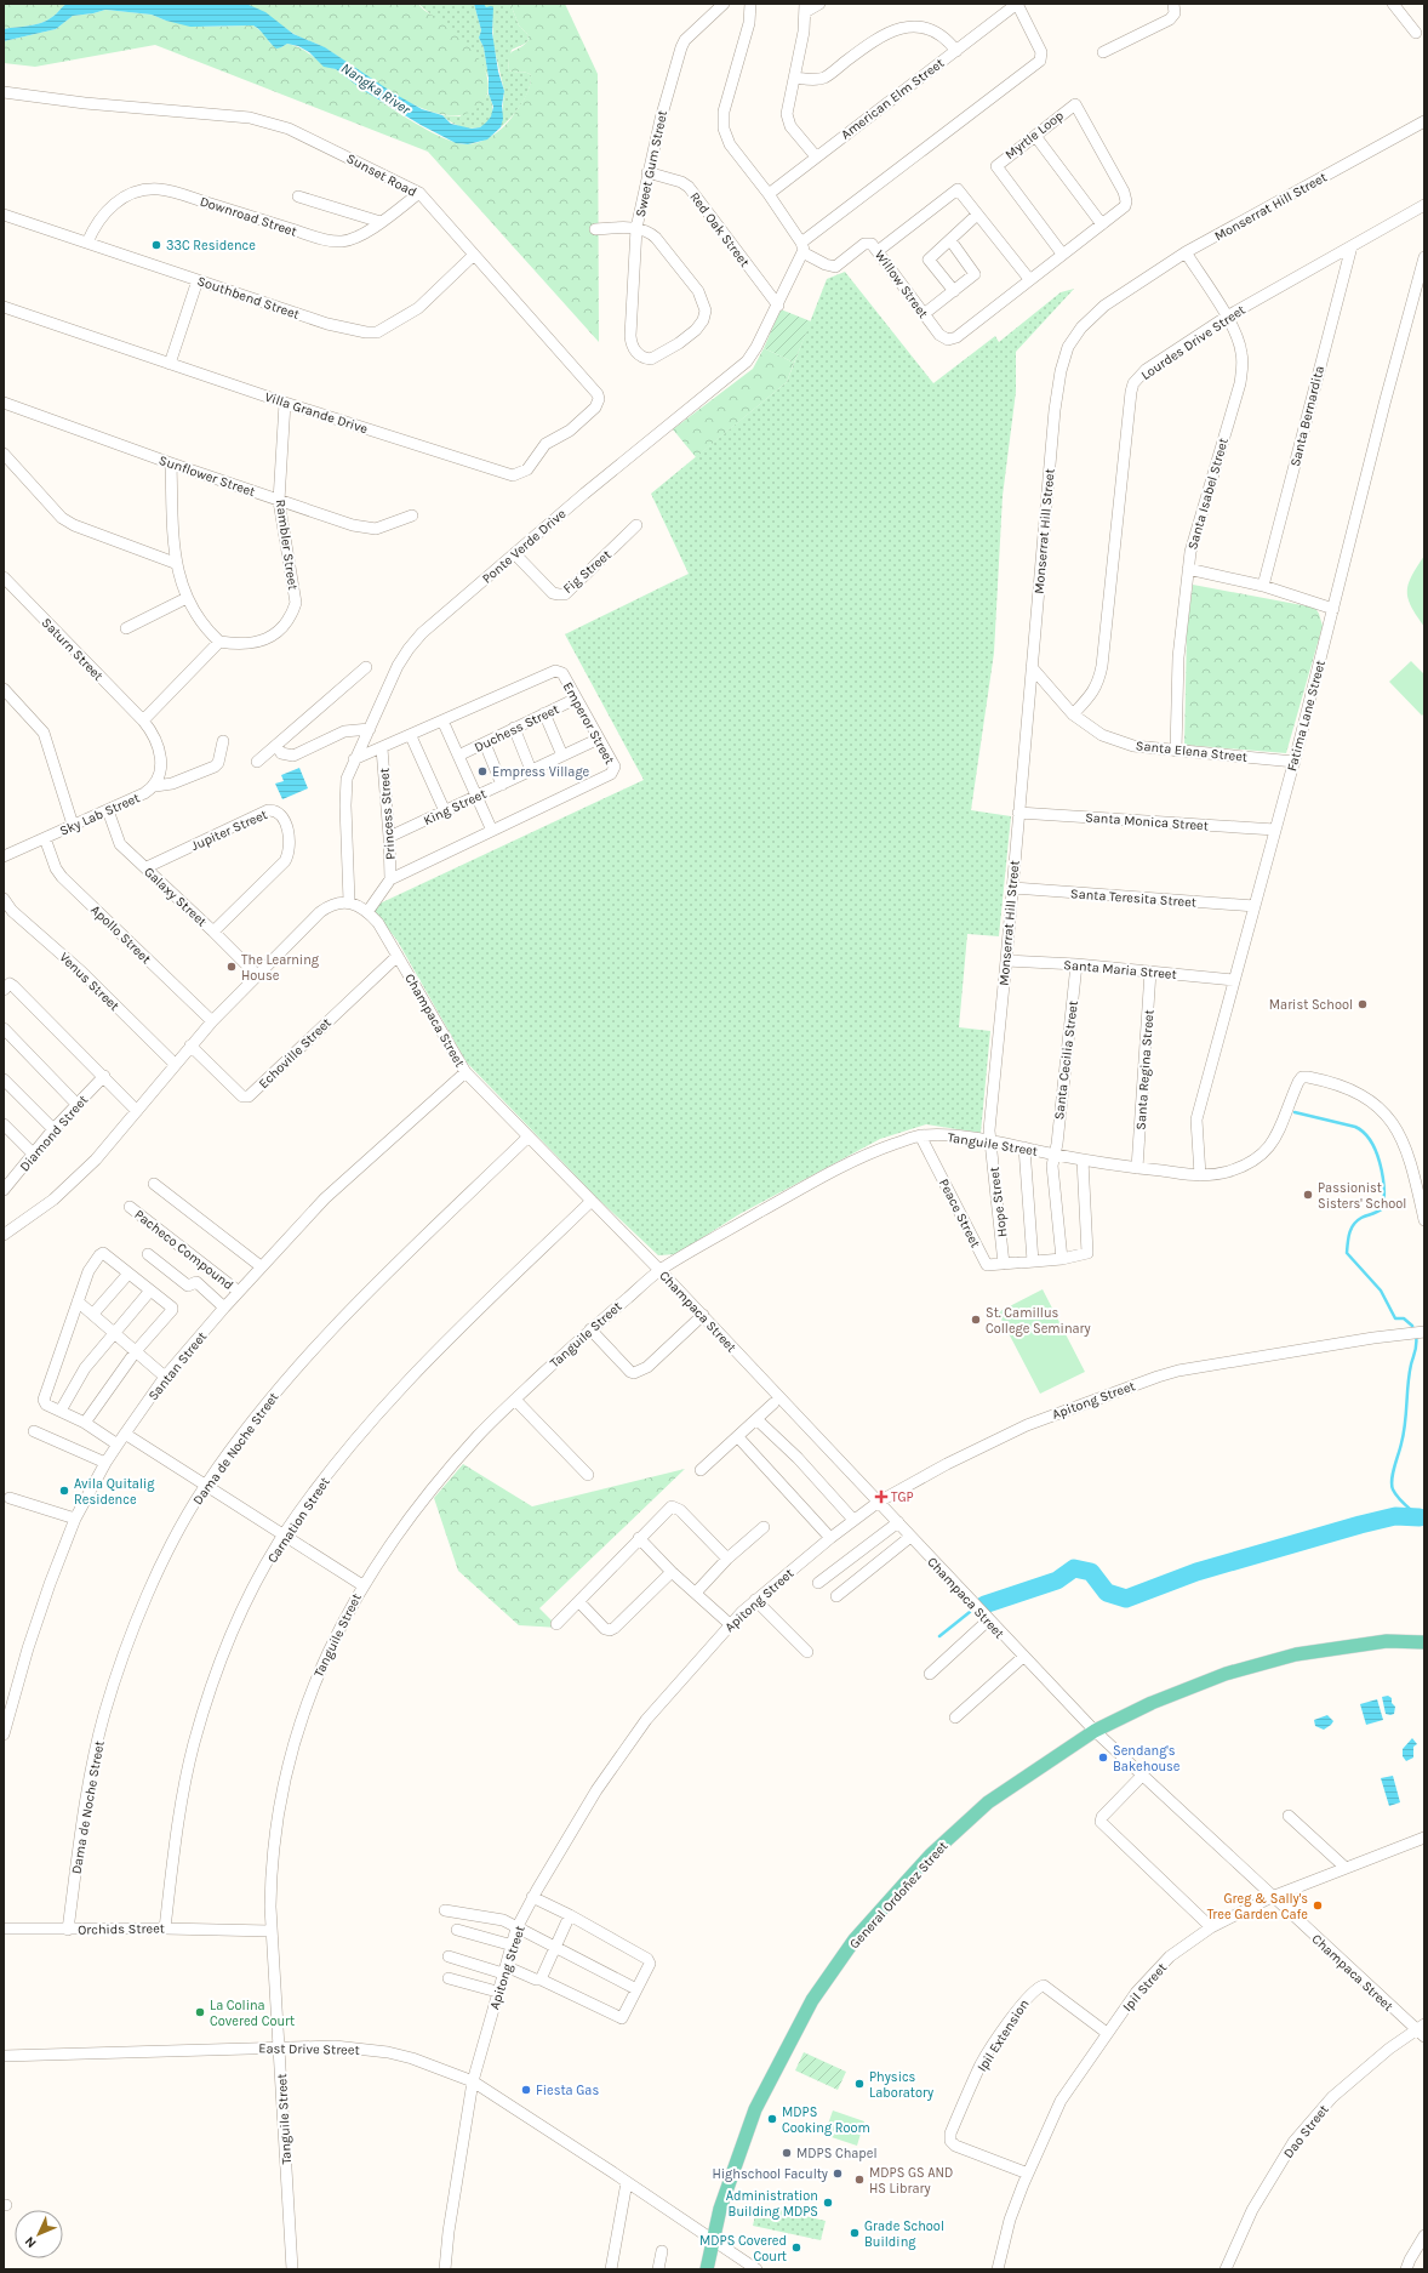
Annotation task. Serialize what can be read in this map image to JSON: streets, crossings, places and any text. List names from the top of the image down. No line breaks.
{"streets":{"main road":["General Ordoñez Street"],"street":["American Elm Street","Myrtle Loop","Sweet Gum Street","Sunset Road","Monserrat Hill Street","Downroad Street","Red Oak Street","Willow Street","Southbend Street","Lourdes Drive Street","Villa Grande Drive","Santa Bernardita","Sunflower Street","Santa Isabel Street","Rambler Street","Ponte Verde Drive","Fig Street","Saturn Street","Fatima Lane Street","Emperor Street","Duchess Street","Santa Elena Street","King Street","Sky Lab Street","Princess Street","Santa Monica Street","Jupiter Street","Galaxy Street","Santa Teresita Street","Apollo Street","Santa Maria Street","Venus Street","Champaca Street","Echoville Street","Santa Cecilia Street","Santa Regina Street","Diamond Street","Tanguile Street","Hope Street","Peace Street","Pacheco Compound","Santan Street","Apitong Street","Dama de Noche Street","Carnation Street","Orchids Street","Ipil Street","Ipil Extension","East Drive Street","Dao Street"]},"crossings":[["Sweet Gum Street","Red Oak Street"],["Sunset Road","Downroad Street"],["Sunset Road","Southbend Street"],["Sunset Road","Villa Grande Drive"],["Monserrat Hill Street","Santa Isabel Street"],["Monserrat Hill Street","Santa Elena Street"],["Monserrat Hill Street","Santa Monica Street"],["Monserrat Hill Street","Santa Teresita Street"],["Monserrat Hill Street","Santa Maria Street"],["Monserrat Hill Street","Tanguile Street"],["Monserrat Hill Street","Hope Street"],["Downroad Street","Southbend Street"],["Red Oak Street","Ponte Verde Drive"],["Willow Street","Ponte Verde Drive"],["Lourdes Drive Street","Santa Bernardita"],["Lourdes Drive Street","Santa Isabel Street"],["Lourdes Drive Street","Santa Elena Street"],["Villa Grande Drive","Rambler Street"],["Sunflower Street","Rambler Street"],["Santa Isabel Street","Santa Elena Street"],["Ponte Verde Drive","Fig Street"],["Ponte Verde Drive","Emperor Street"],["Ponte Verde Drive","Champaca Street"],["Saturn Street","Sky Lab Street"],["Fatima Lane Street","Santa Elena Street"],["Fatima Lane Street","Santa Monica Street"],["Fatima Lane Street","Santa Teresita Street"],["Fatima Lane Street","Santa Maria Street"],["Fatima Lane Street","Tanguile Street"],["Emperor Street","Duchess Street"],["Emperor Street","King Street"],["Emperor Street","Princess Street"],["Emperor Street","Champaca Street"],["King Street","Princess Street"],["Sky Lab Street","Galaxy Street"],["Sky Lab Street","Apollo Street"],["Jupiter Street","Galaxy Street"],["Santa Maria Street","Santa Cecilia Street"],["Santa Maria Street","Santa Regina Street"],["Champaca Street","Echoville Street"],["Champaca Street","Tanguile Street"],["Champaca Street","Santan Street"],["Champaca Street","Apitong Street"],["Champaca Street","Dama de Noche Street"],["Champaca Street","Carnation Street"],["Champaca Street","General Ordoñez Street"],["Champaca Street","Ipil Street"],["Champaca Street","Dao Street"],["Santa Cecilia Street","Tanguile Street"],["Santa Cecilia Street","Peace Street"],["Santa Regina Street","Tanguile Street"],["Tanguile Street","Hope Street"],["Tanguile Street","Peace Street"],["Tanguile Street","Orchids Street"],["Tanguile Street","East Drive Street"],["Hope Street","Peace Street"],["Pacheco Compound","Santan Street"],["Apitong Street","East Drive Street"],["Dama de Noche Street","Orchids Street"],["Carnation Street","Orchids Street"],["General Ordoñez Street","East Drive Street"],["Ipil Street","Ipil Extension"]],"water":["Nangka River"],"places":{"other":["33C Residence","Empress Village","The Learning House","Marist School","Passionist Sisters' School","St. Camillus College Seminary","Avila Quitalig Residence","Sendang's Bakehouse","Greg & Sally's Tree Garden Cafe","La Colina Covered Court","Physics Laboratory","Fiesta Gas","MDPS Cooking Room","MDPS Chapel","Highschool Faculty","MDPS GS AND HS Library","Administration Building MDPS","Grade School Building","MDPS Covered Court"],"health":["TGP"]},"north":"bottom left"}
